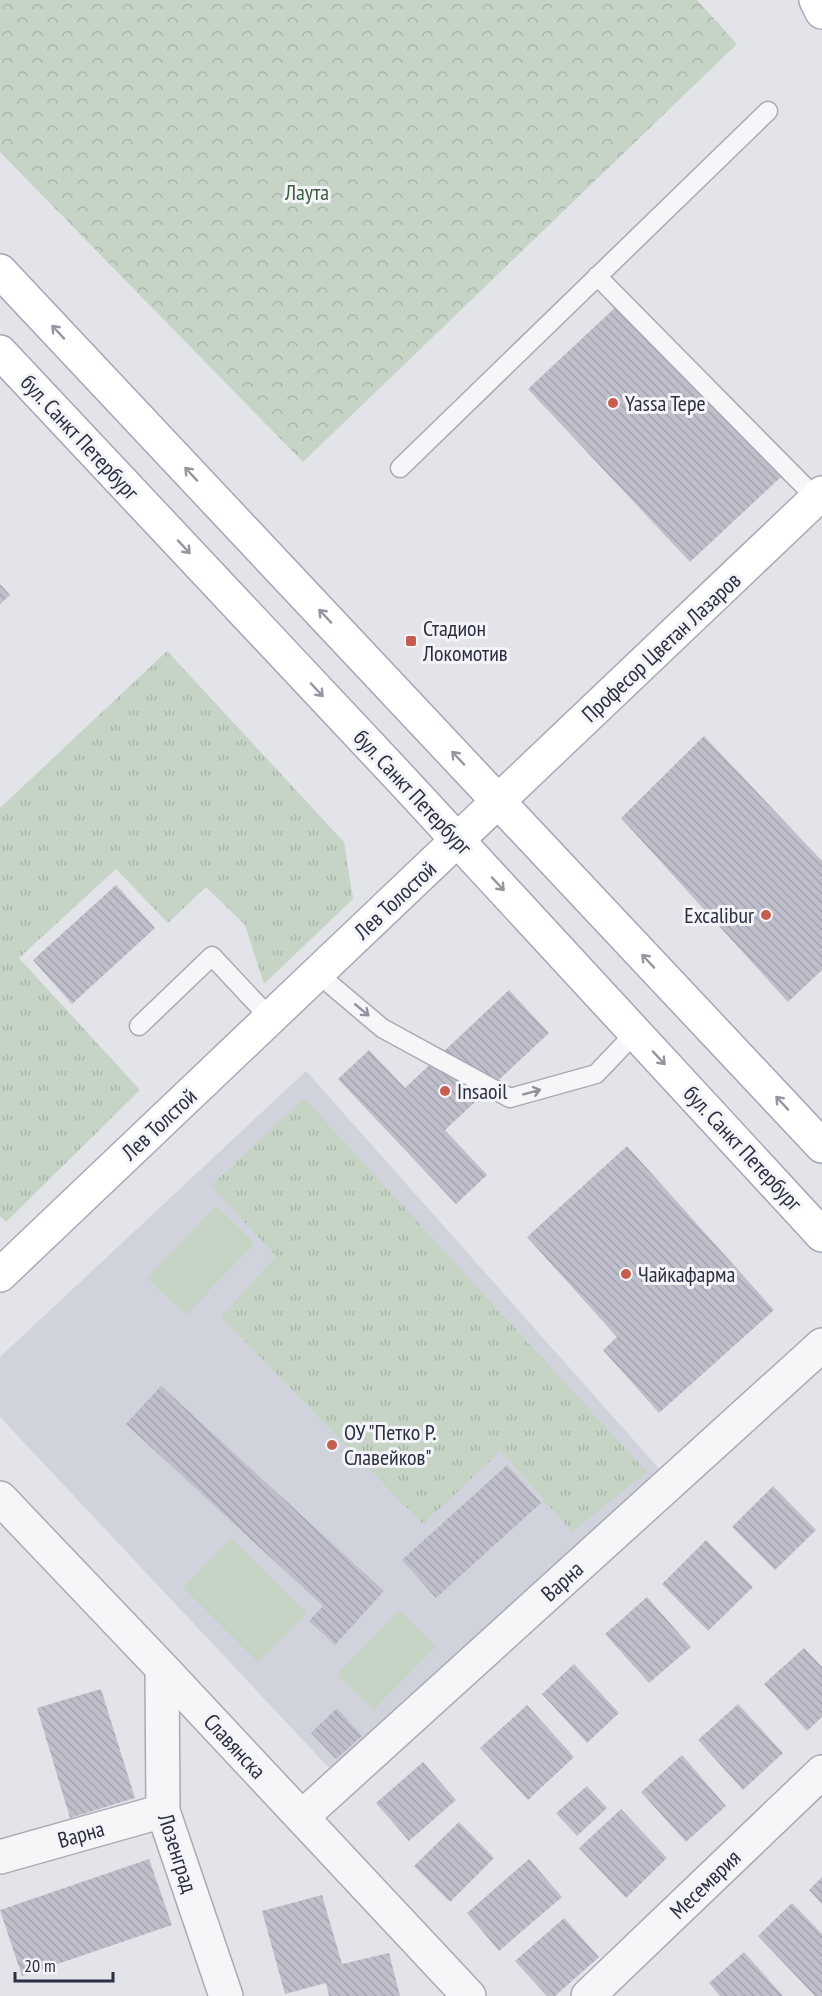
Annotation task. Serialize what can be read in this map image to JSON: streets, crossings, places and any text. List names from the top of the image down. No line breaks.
{"streets":{"main road":["бул. Санкт Петербург","Професор Цветан Лазаров","Лев Толостой","Лев Толстой"],"street":["Варна","Славянска","Лозенград","Месемврия"]},"crossings":[["бул. Санкт Петербург","Лев Толостой"],["Професор Цветан Лазаров","Лев Толостой"],["Лев Толостой","Лев Толстой"],["Варна","Славянска"],["Варна","Лозенград"],["Славянска","Лозенград"]],"parks":["Лаута"],"places":{"other":["Yassa Tepe","Excalibur","Insaoil","Чайкафарма","ОУ \"Петко Р. Славейков\""],"transit":["Стадион Локомотив"]},"scale_bar":"20 m"}
